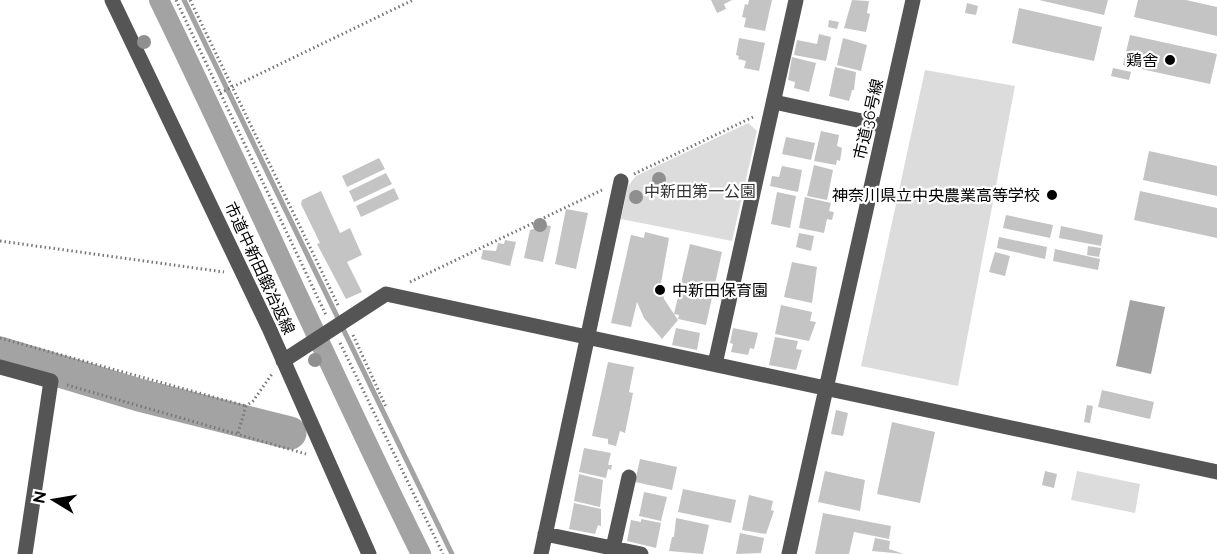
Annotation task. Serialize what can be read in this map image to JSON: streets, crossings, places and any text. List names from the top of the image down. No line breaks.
{"streets":{"street":["市道36号線","市道中新田鍛冶返線"]},"parks":["中新田第一公園"],"places":["鶏舎","神奈川県立中央農業高等学校","中新田保育園"],"north":"left"}
